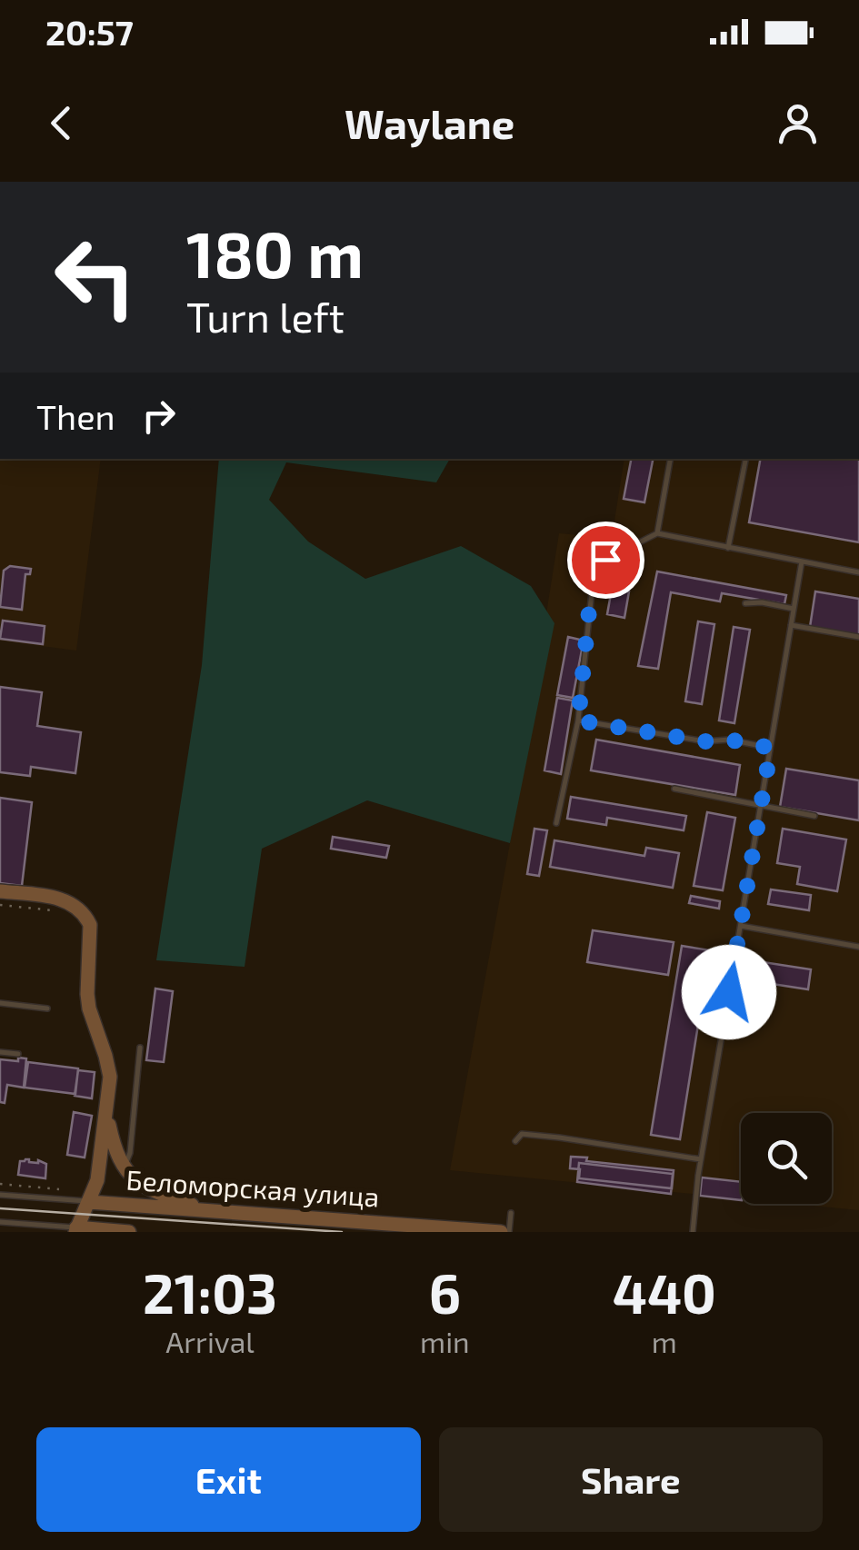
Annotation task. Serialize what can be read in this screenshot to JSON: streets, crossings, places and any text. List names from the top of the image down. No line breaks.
{"streets":{"main road":["Беломорская улица"]},"page":{"status":"20:57","header":"Waylane","turn":["180 m","Turn left"],"then":"Then","eta":["21:03","Arrival","6","min","440","m"],"buttons":["Exit","Share"]}}
